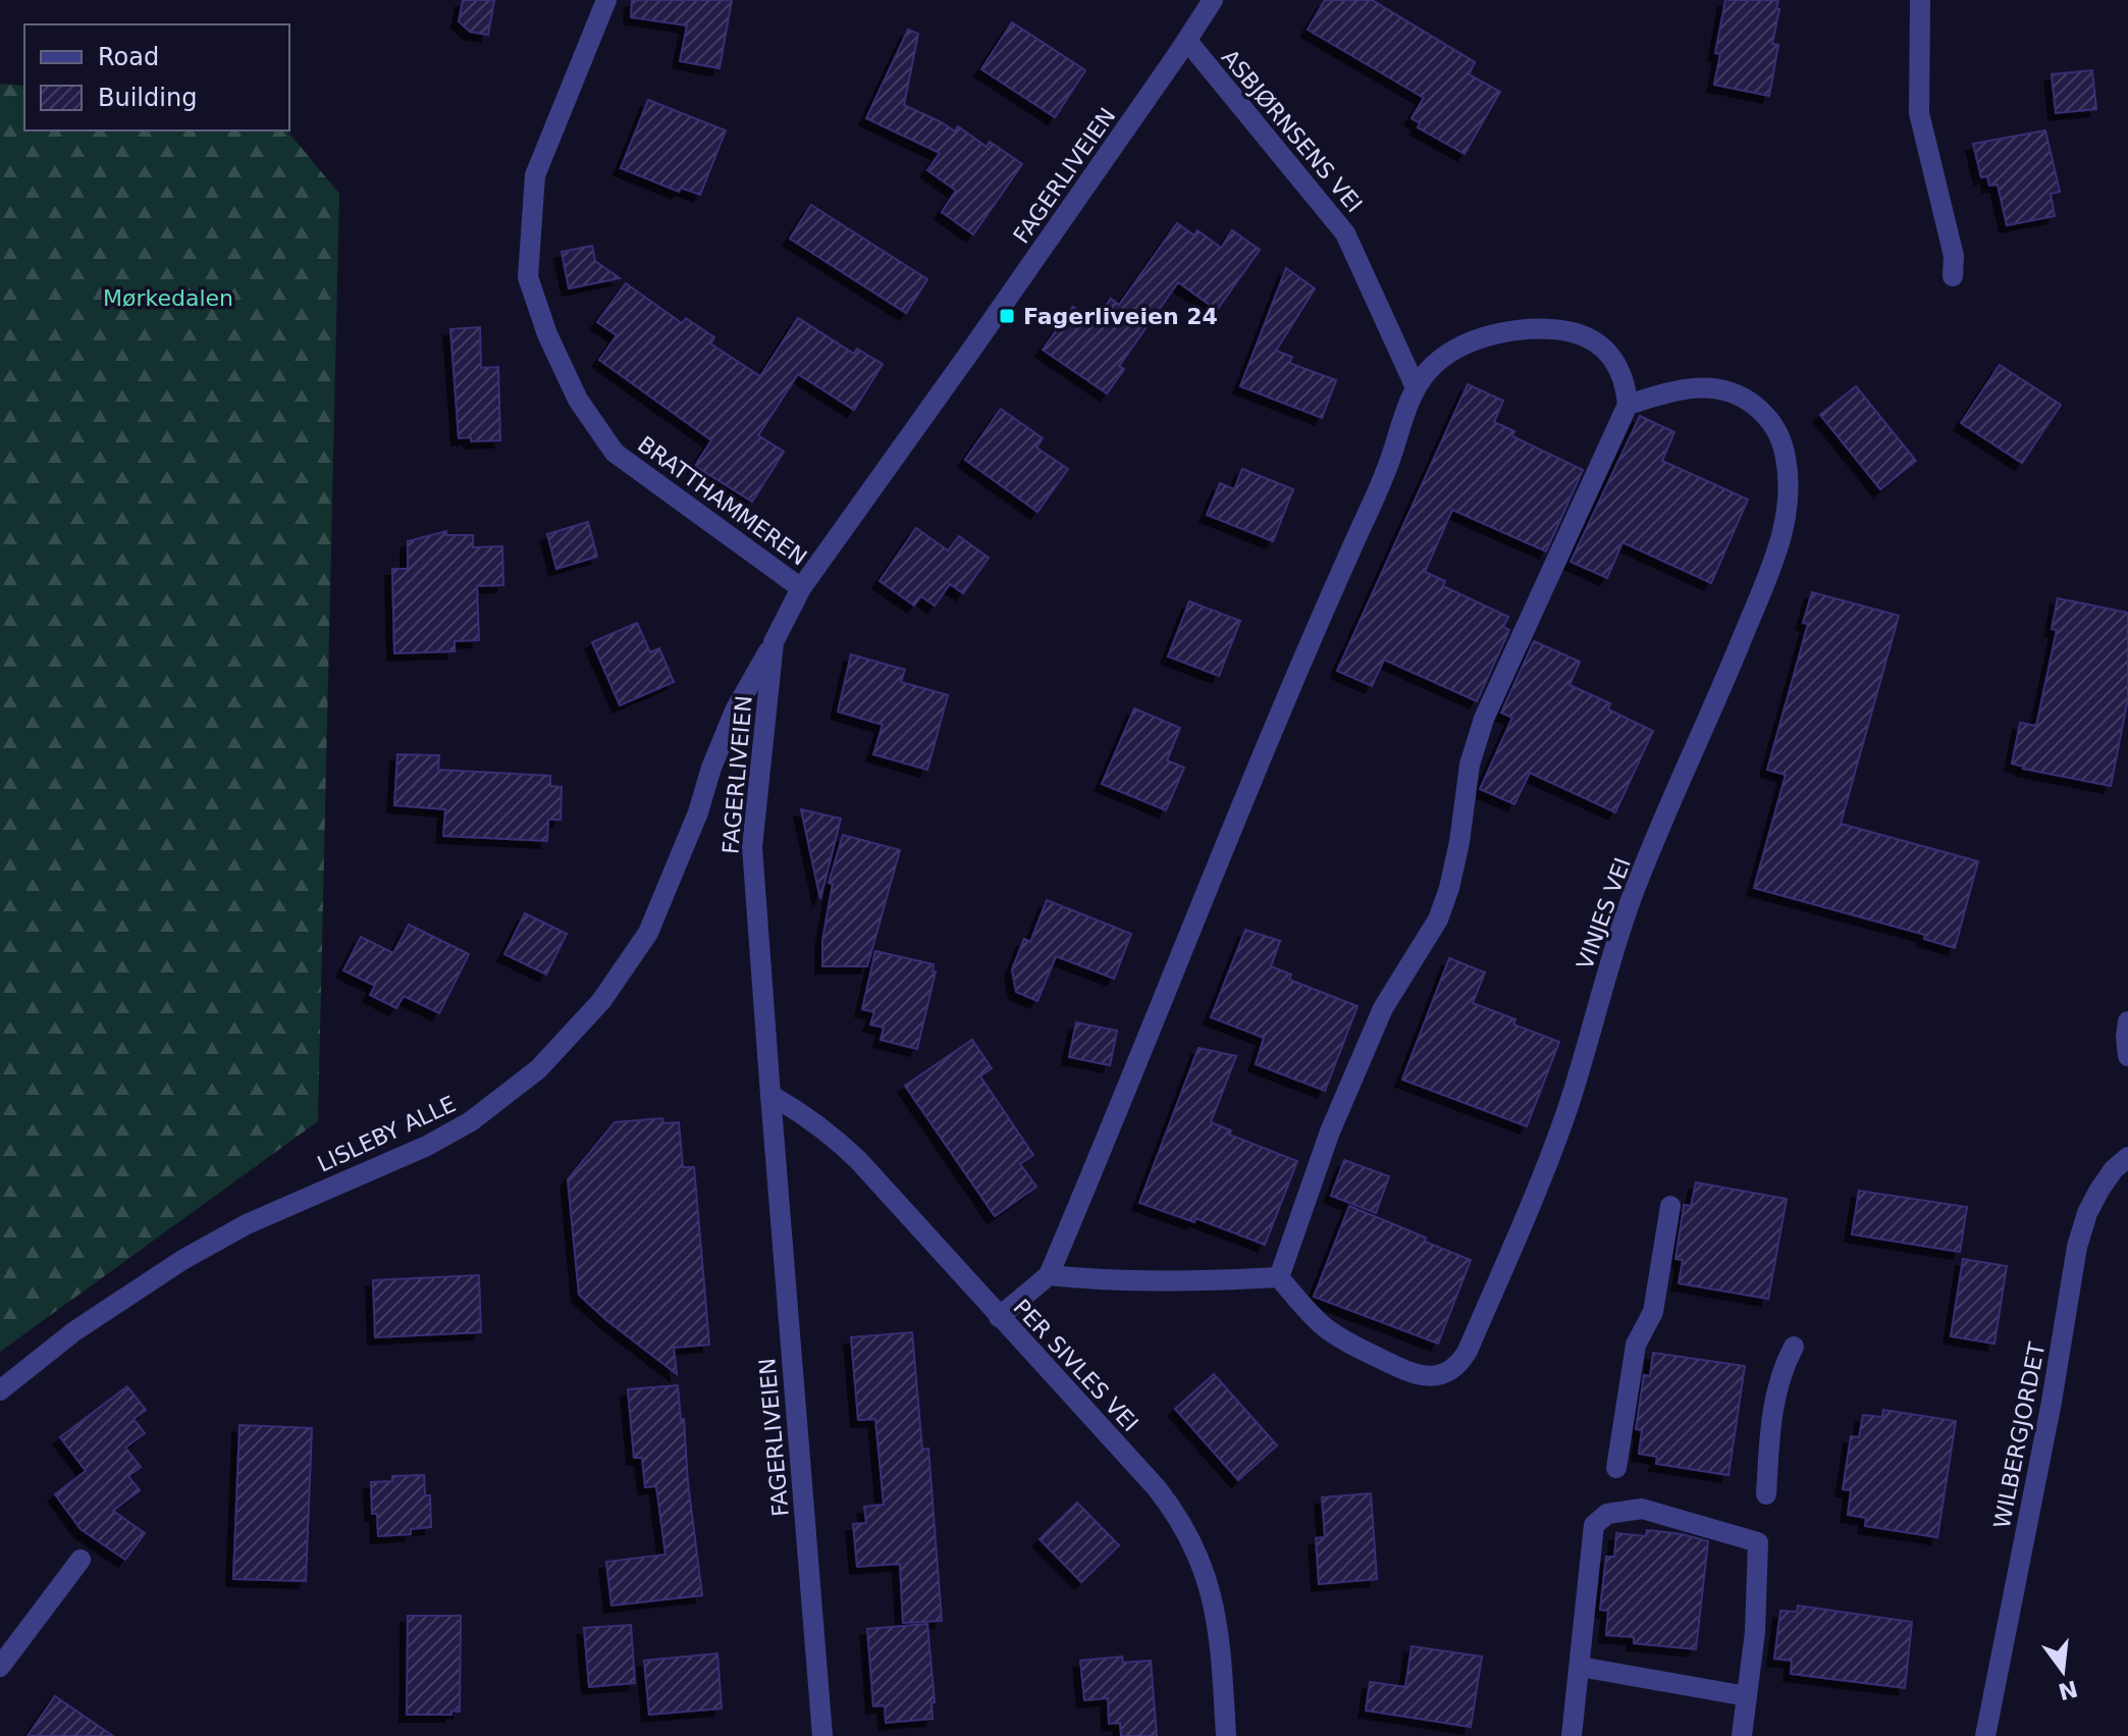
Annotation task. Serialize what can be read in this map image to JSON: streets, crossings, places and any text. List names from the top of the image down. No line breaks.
{"streets":{"street":["ASBJØRNSENS VEI","FAGERLIVEIEN","BRATTHAMMEREN","VINJES VEI","LISLEBY ALLE","PER SIVLES VEI","WILBERGJORDET"]},"crossings":[["ASBJØRNSENS VEI","FAGERLIVEIEN"],["FAGERLIVEIEN","BRATTHAMMEREN"],["FAGERLIVEIEN","LISLEBY ALLE"],["FAGERLIVEIEN","PER SIVLES VEI"]],"parks":["Mørkedalen"],"places":{"transit":["Fagerliveien 24"]},"legend":["Road","Building"],"north":"bottom"}
